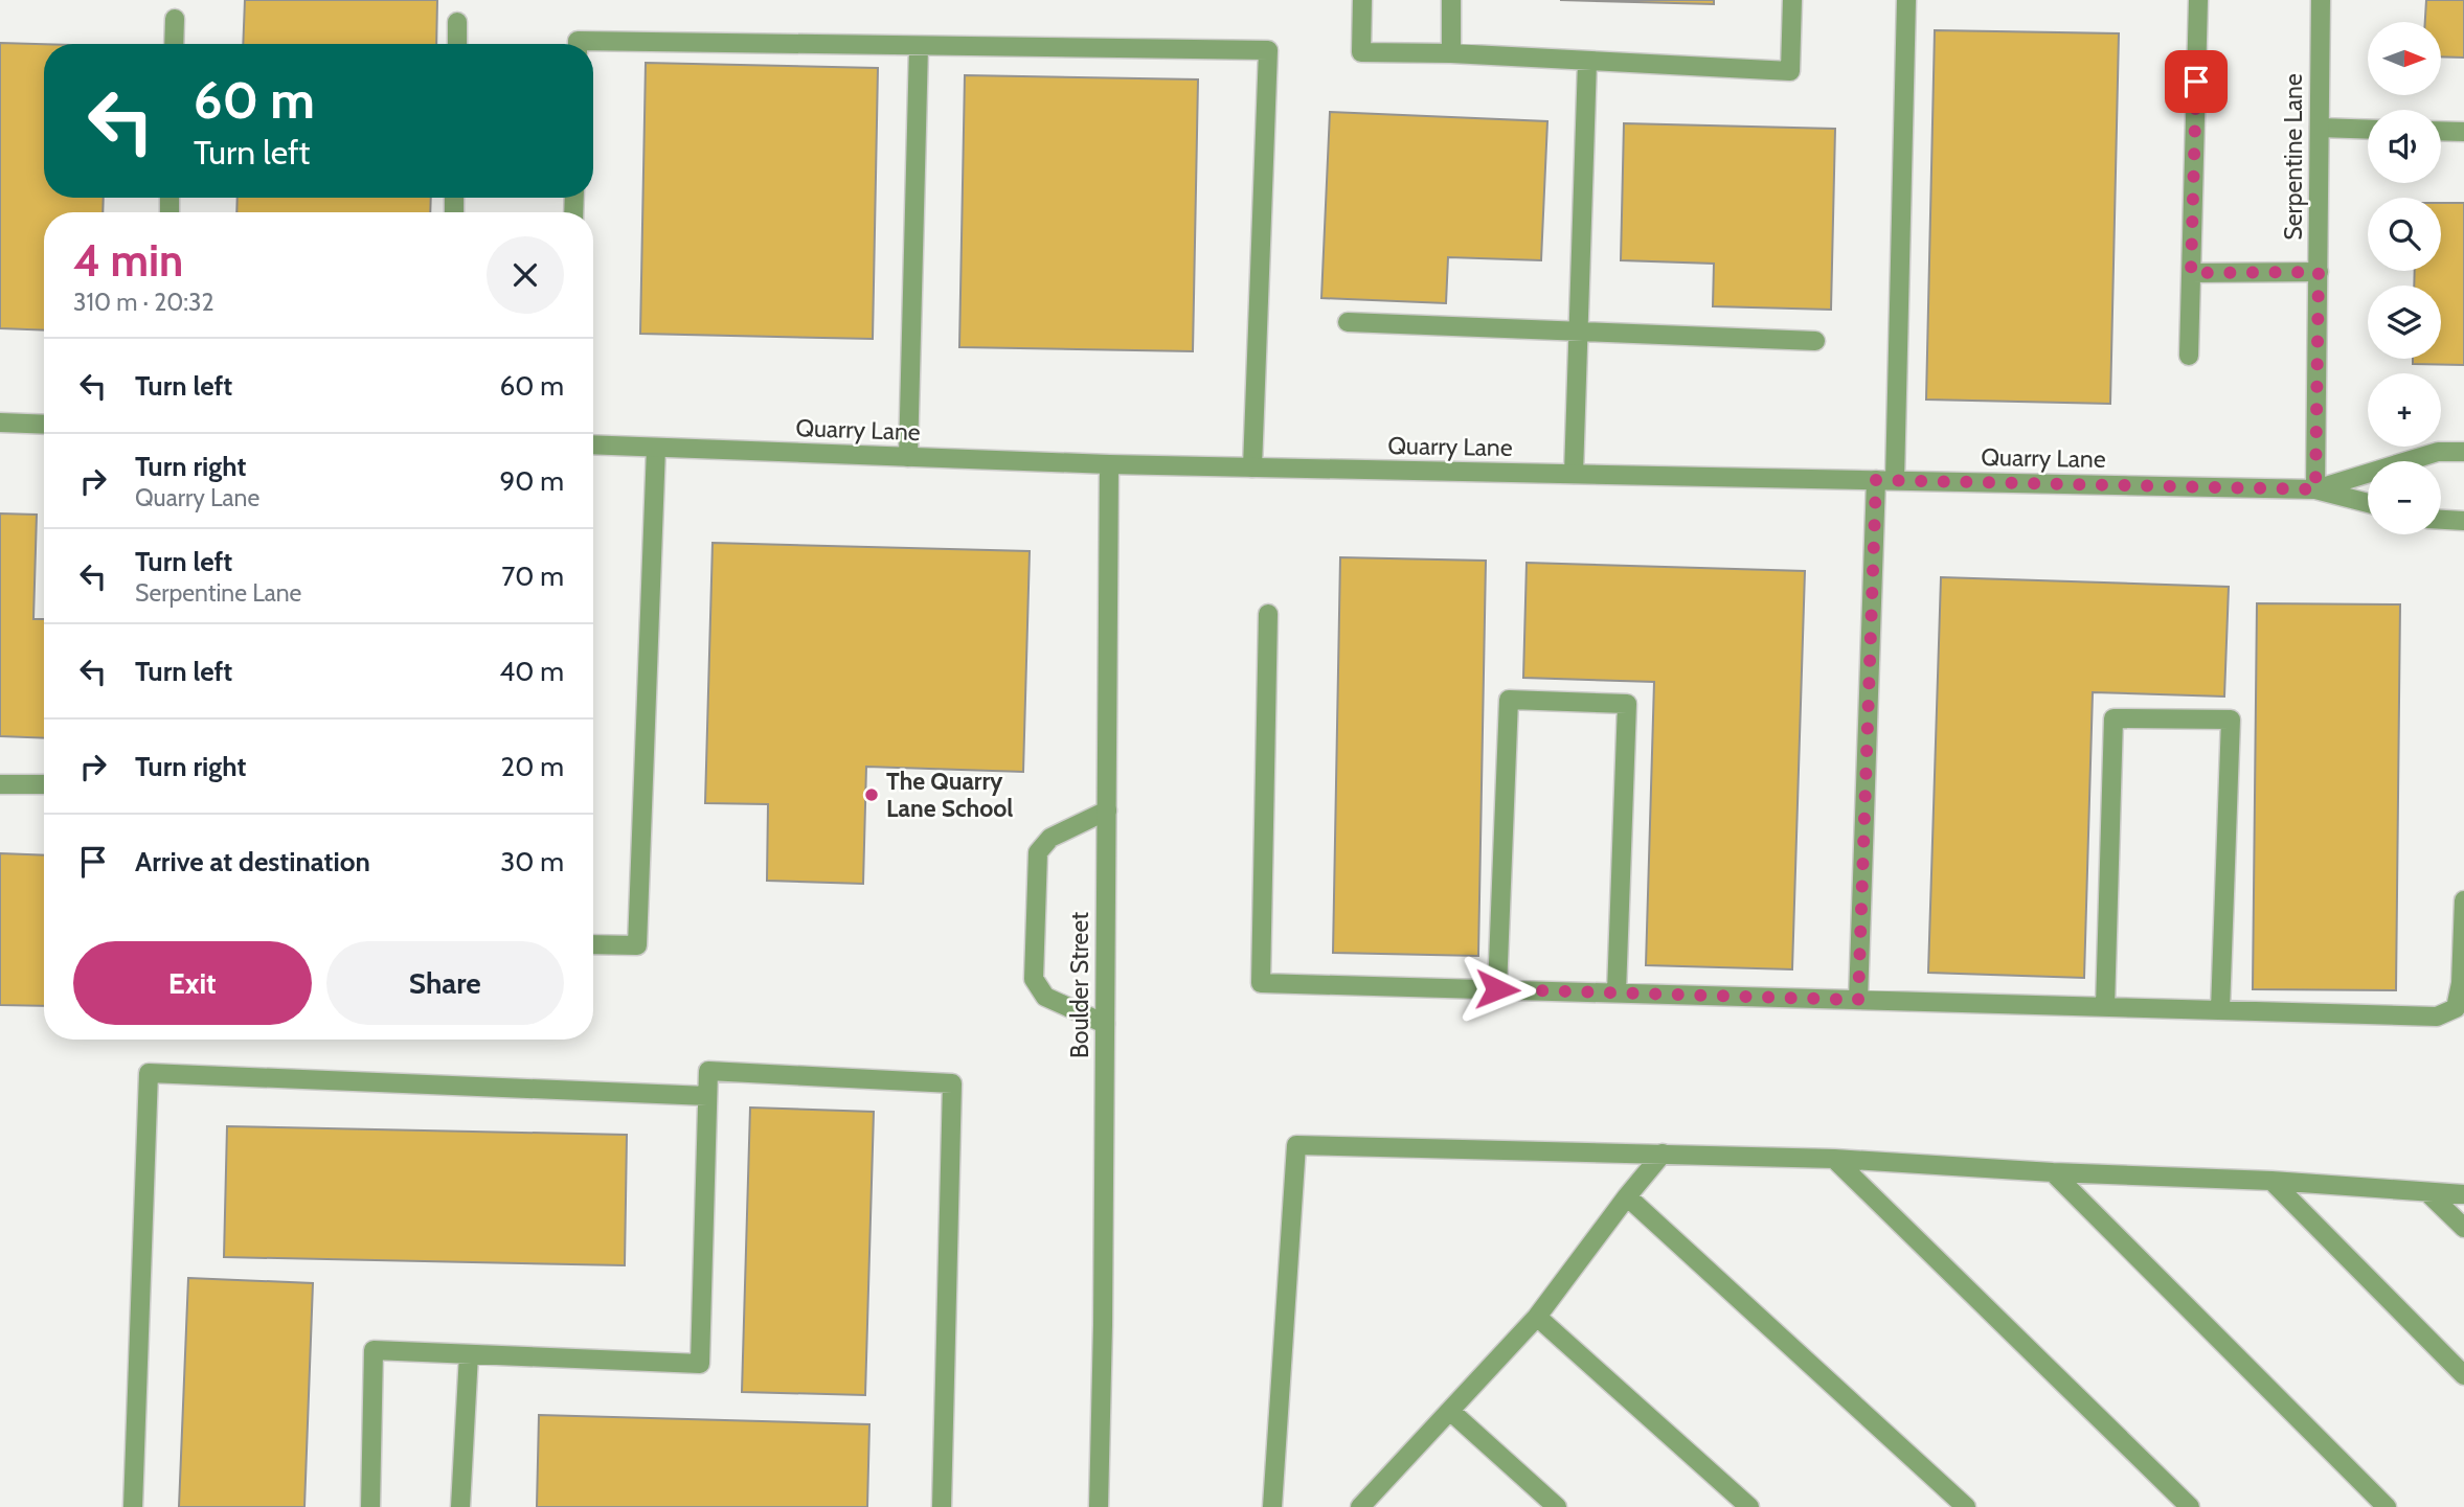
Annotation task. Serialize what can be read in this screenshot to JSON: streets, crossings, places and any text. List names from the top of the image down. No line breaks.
{"streets":{"street":["Serpentine Lane","Quarry Lane","Boulder Street"]},"crossings":[["Serpentine Lane","Quarry Lane"],["Quarry Lane","Boulder Street"]],"places":["The Quarry Lane School"],"north":"right","page":{"map_buttons":["+","−"],"turn":["60 m","Turn left"],"heading":["4 min","310 m · 20:32"],"list":[{"name":"Turn left","value":"60 m"},{"name":"Turn right","note":"Quarry Lane","value":"90 m"},{"name":"Turn left","note":"Serpentine Lane","value":"70 m"},{"name":"Turn left","value":"40 m"},{"name":"Turn right","value":"20 m"},{"name":"Arrive at destination","value":"30 m"}],"buttons":["Exit","Share"]}}
